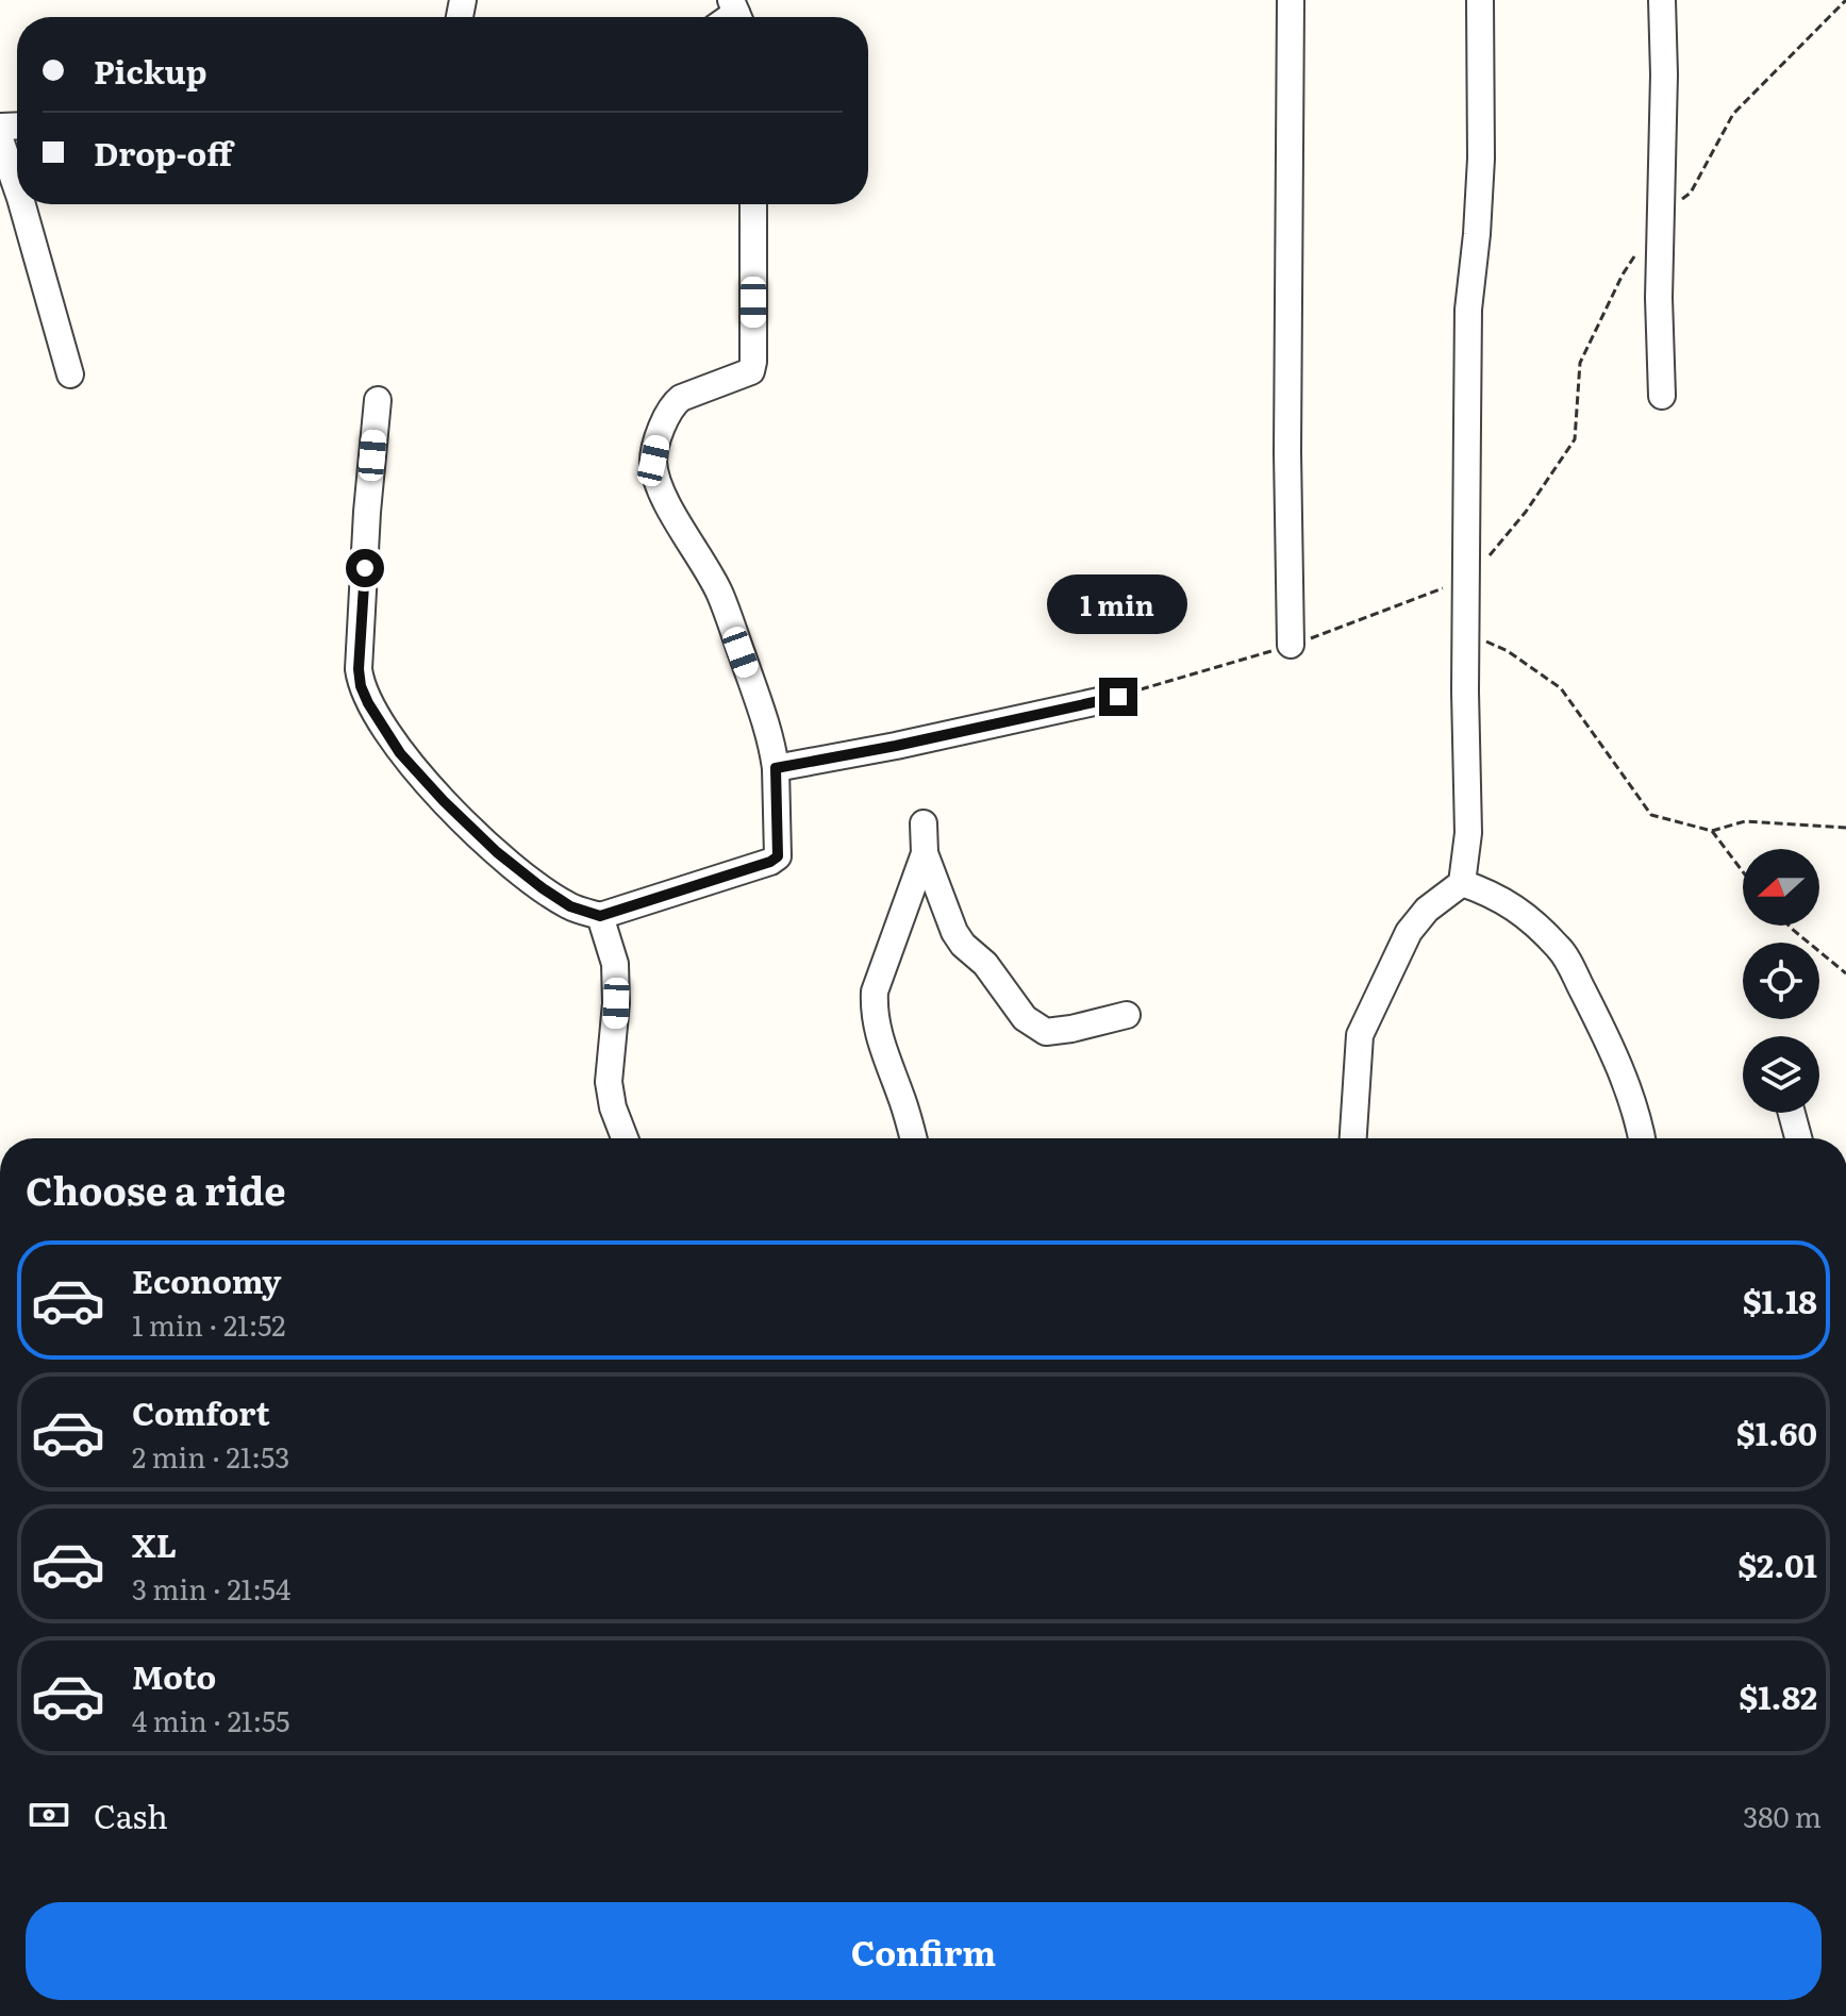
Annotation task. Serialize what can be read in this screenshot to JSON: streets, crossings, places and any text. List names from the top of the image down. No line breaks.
{"north":"left","page":{"banner":["Pickup","Drop-off"],"bubble":"1 min","heading":"Choose a ride","list":[{"name":"Economy","note":"1 min · 21:52","value":"$1.18"},{"name":"Comfort","note":"2 min · 21:53","value":"$1.60"},{"name":"XL","note":"3 min · 21:54","value":"$2.01"},{"name":"Moto","note":"4 min · 21:55","value":"$1.82"}],"pay":["Cash","380 m"],"buttons":"Confirm"}}
